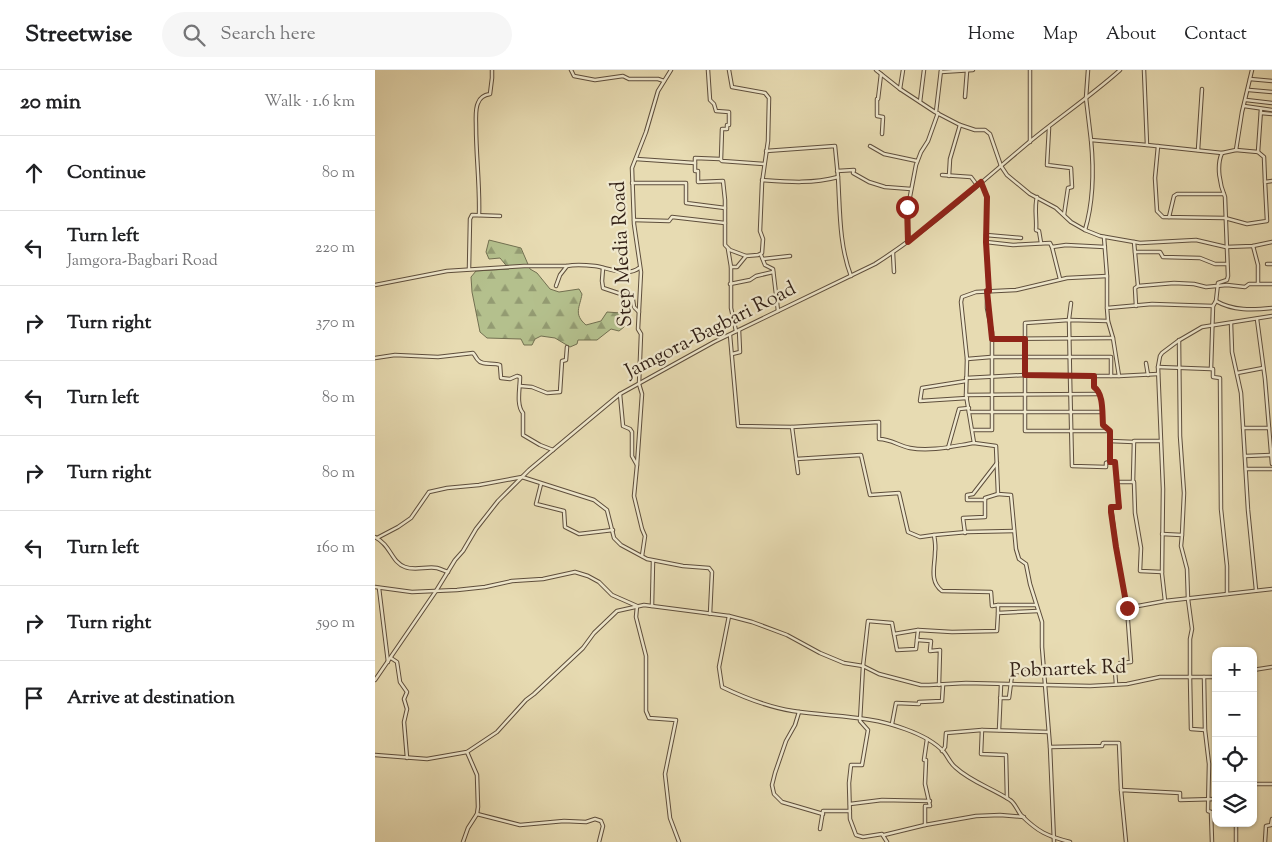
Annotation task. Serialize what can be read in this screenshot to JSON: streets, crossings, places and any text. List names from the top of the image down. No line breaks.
{"streets":{"street":["Step Media Road","Jamgora-Bagbari Road","Pobnartek Rd"]},"crossings":[["Step Media Road","Jamgora-Bagbari Road"]],"page":{"header":"Streetwise","search":"Search here","nav":["Home","Map","About","Contact"],"heading":["20 min","Walk · 1.6 km"],"list":[["Continue","80 m"],["Turn left","Jamgora-Bagbari Road","220 m"],["Turn right","370 m"],["Turn left","80 m"],["Turn right","80 m"],["Turn left","160 m"],["Turn right","590 m"],"Arrive at destination"],"map_buttons":["+","−"]}}
